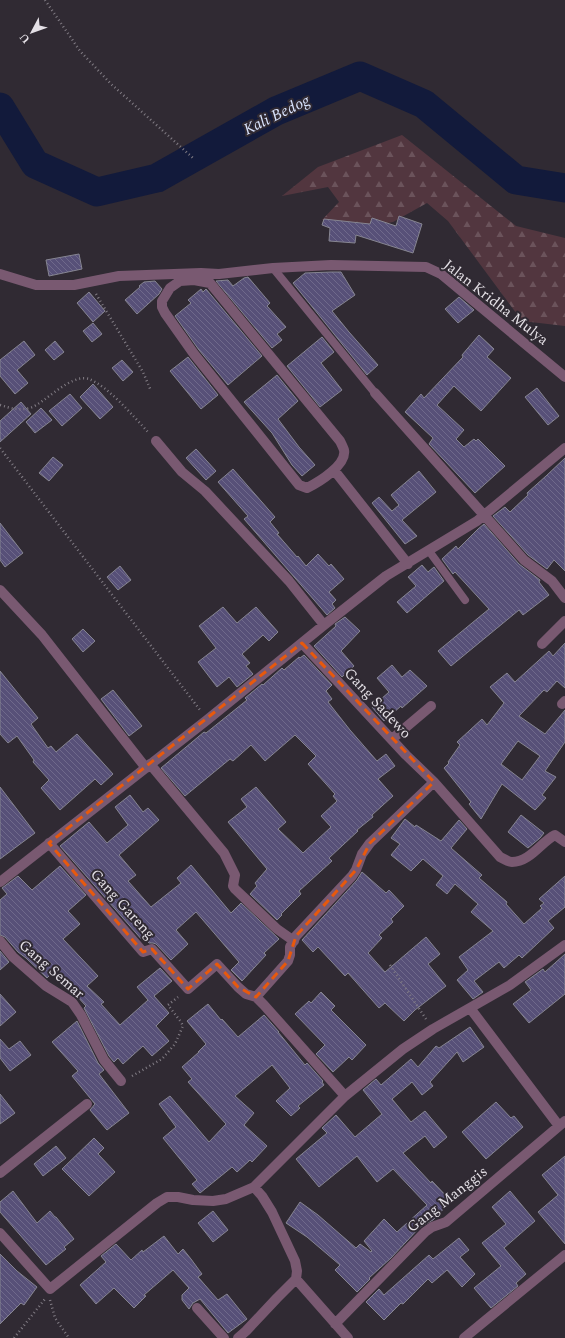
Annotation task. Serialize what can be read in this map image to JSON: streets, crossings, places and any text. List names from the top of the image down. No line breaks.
{"streets":{"street":["Jalan Kridha Mulya","Gang Sadewo","Gang Gareng","Gang Semar","Gang Manggis"]},"water":["Kali Bedog"],"north":"bottom left"}
